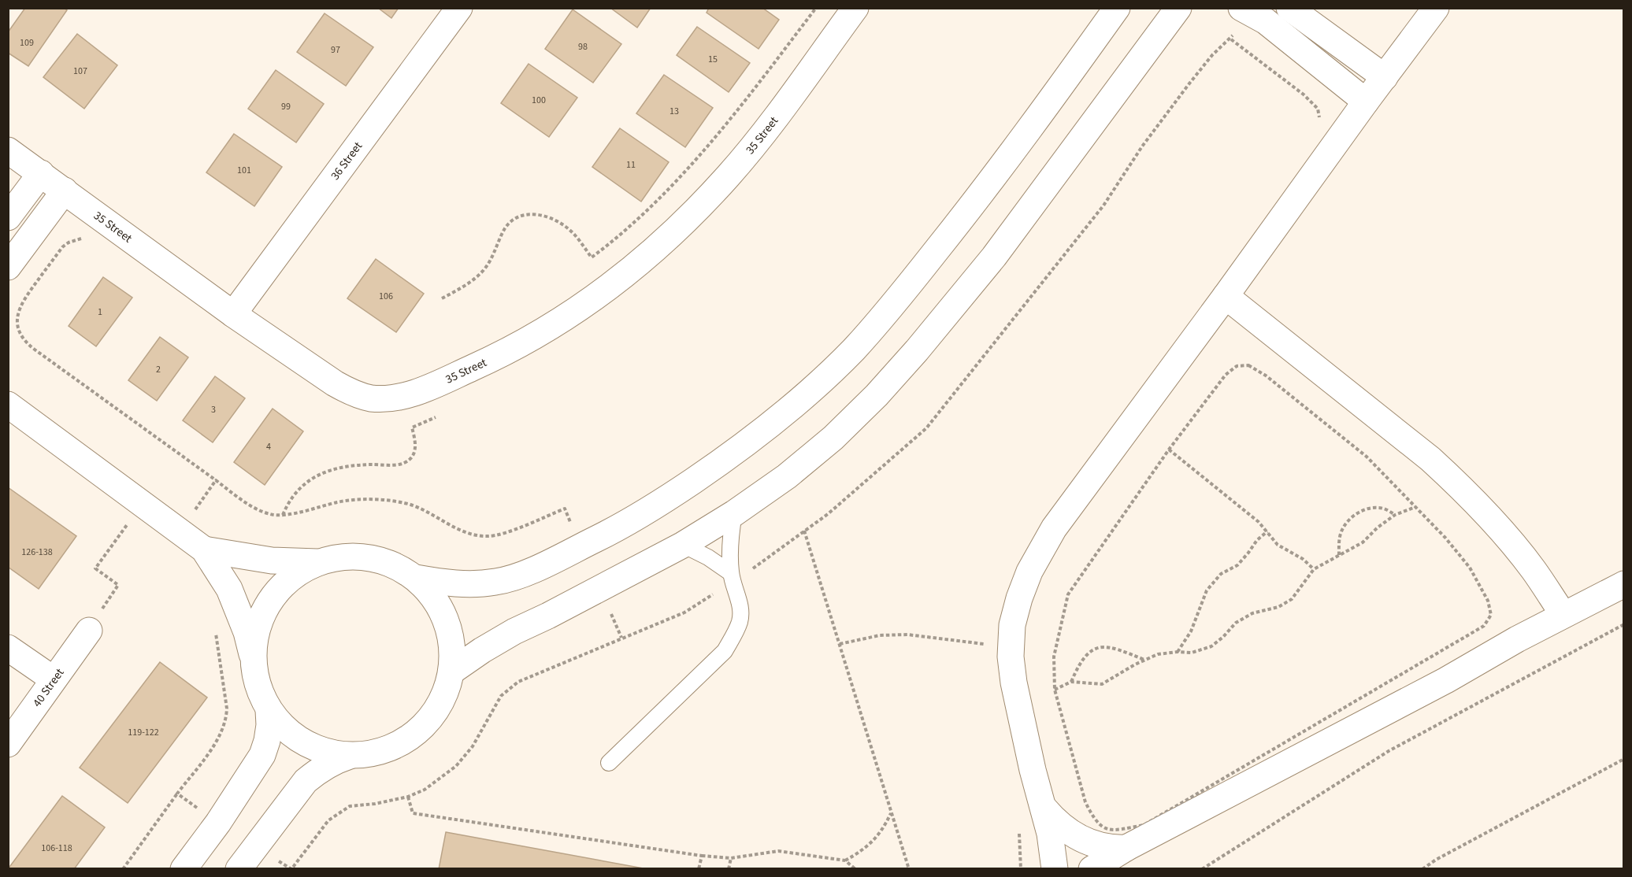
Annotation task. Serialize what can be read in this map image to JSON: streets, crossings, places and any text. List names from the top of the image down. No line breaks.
{"streets":{"street":["35 Street","36 Street","40 Street"]},"crossings":[["35 Street","36 Street"]],"house_numbers":["109","98","97","15","107","100","99","13","11","101","106","1","2","3","4","126-138","119-122","106-118"]}
